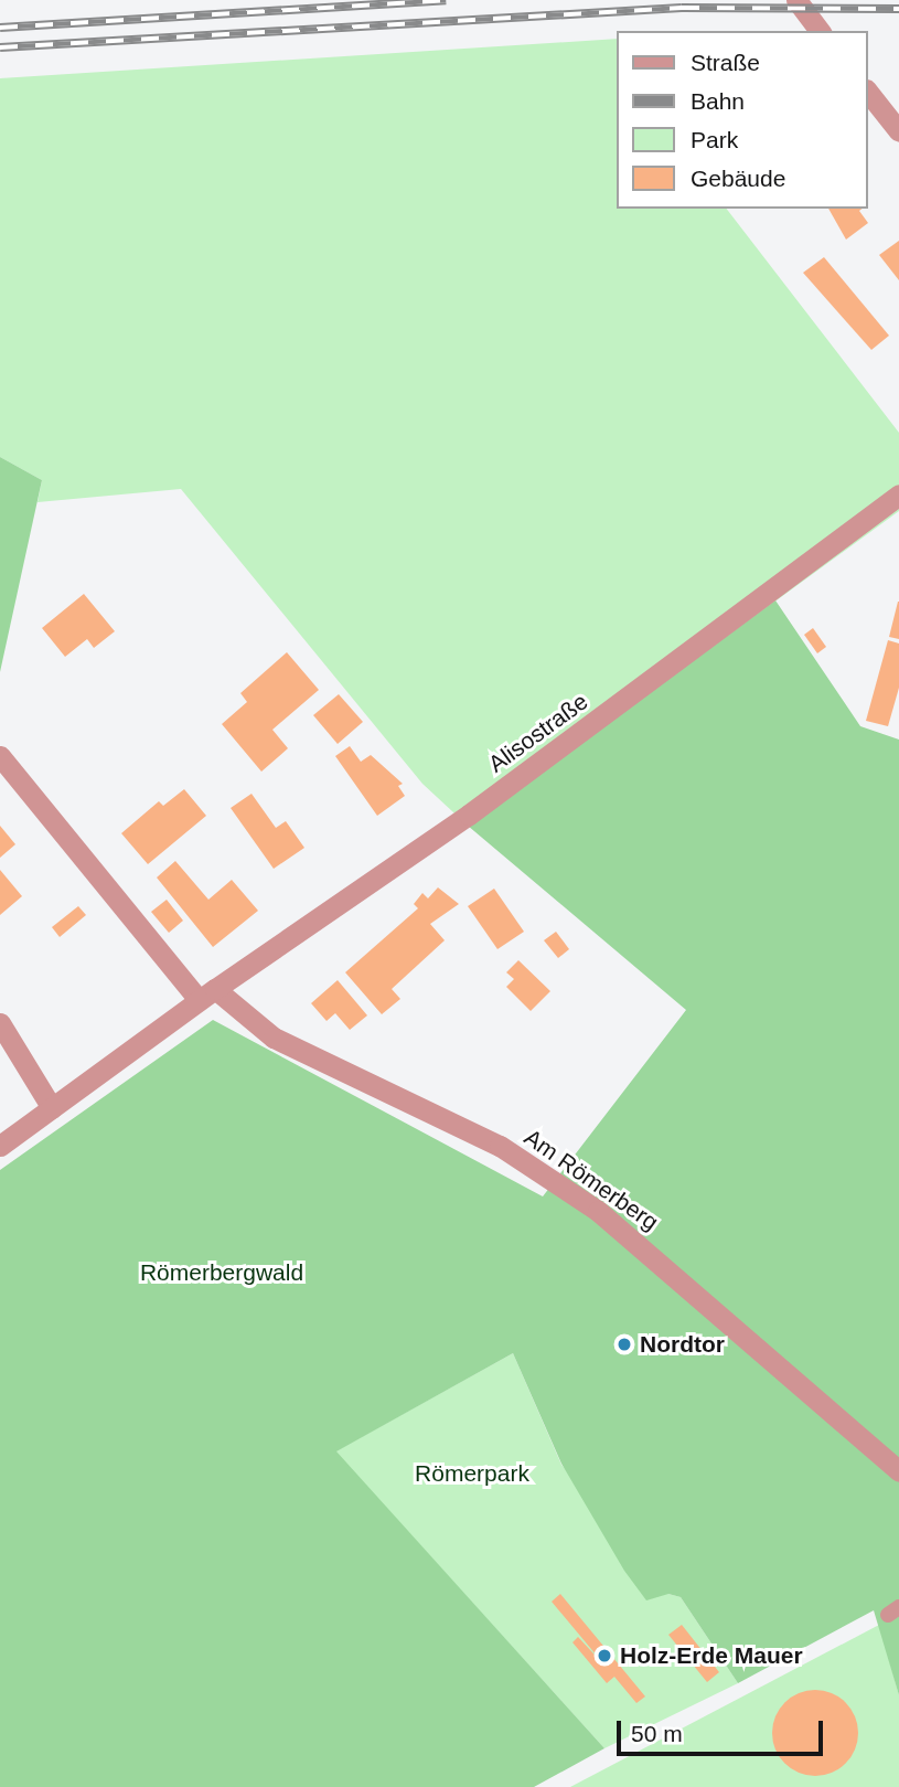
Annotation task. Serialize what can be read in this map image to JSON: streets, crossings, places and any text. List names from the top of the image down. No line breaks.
{"streets":{"street":["Alisostraße","Am Römerberg"]},"crossings":[["Alisostraße","Am Römerberg"]],"parks":["Römerbergwald","Römerpark"],"places":["Nordtor","Holz-Erde Mauer"],"legend":["Straße","Bahn","Park","Gebäude"],"scale_bar":"50 m"}
